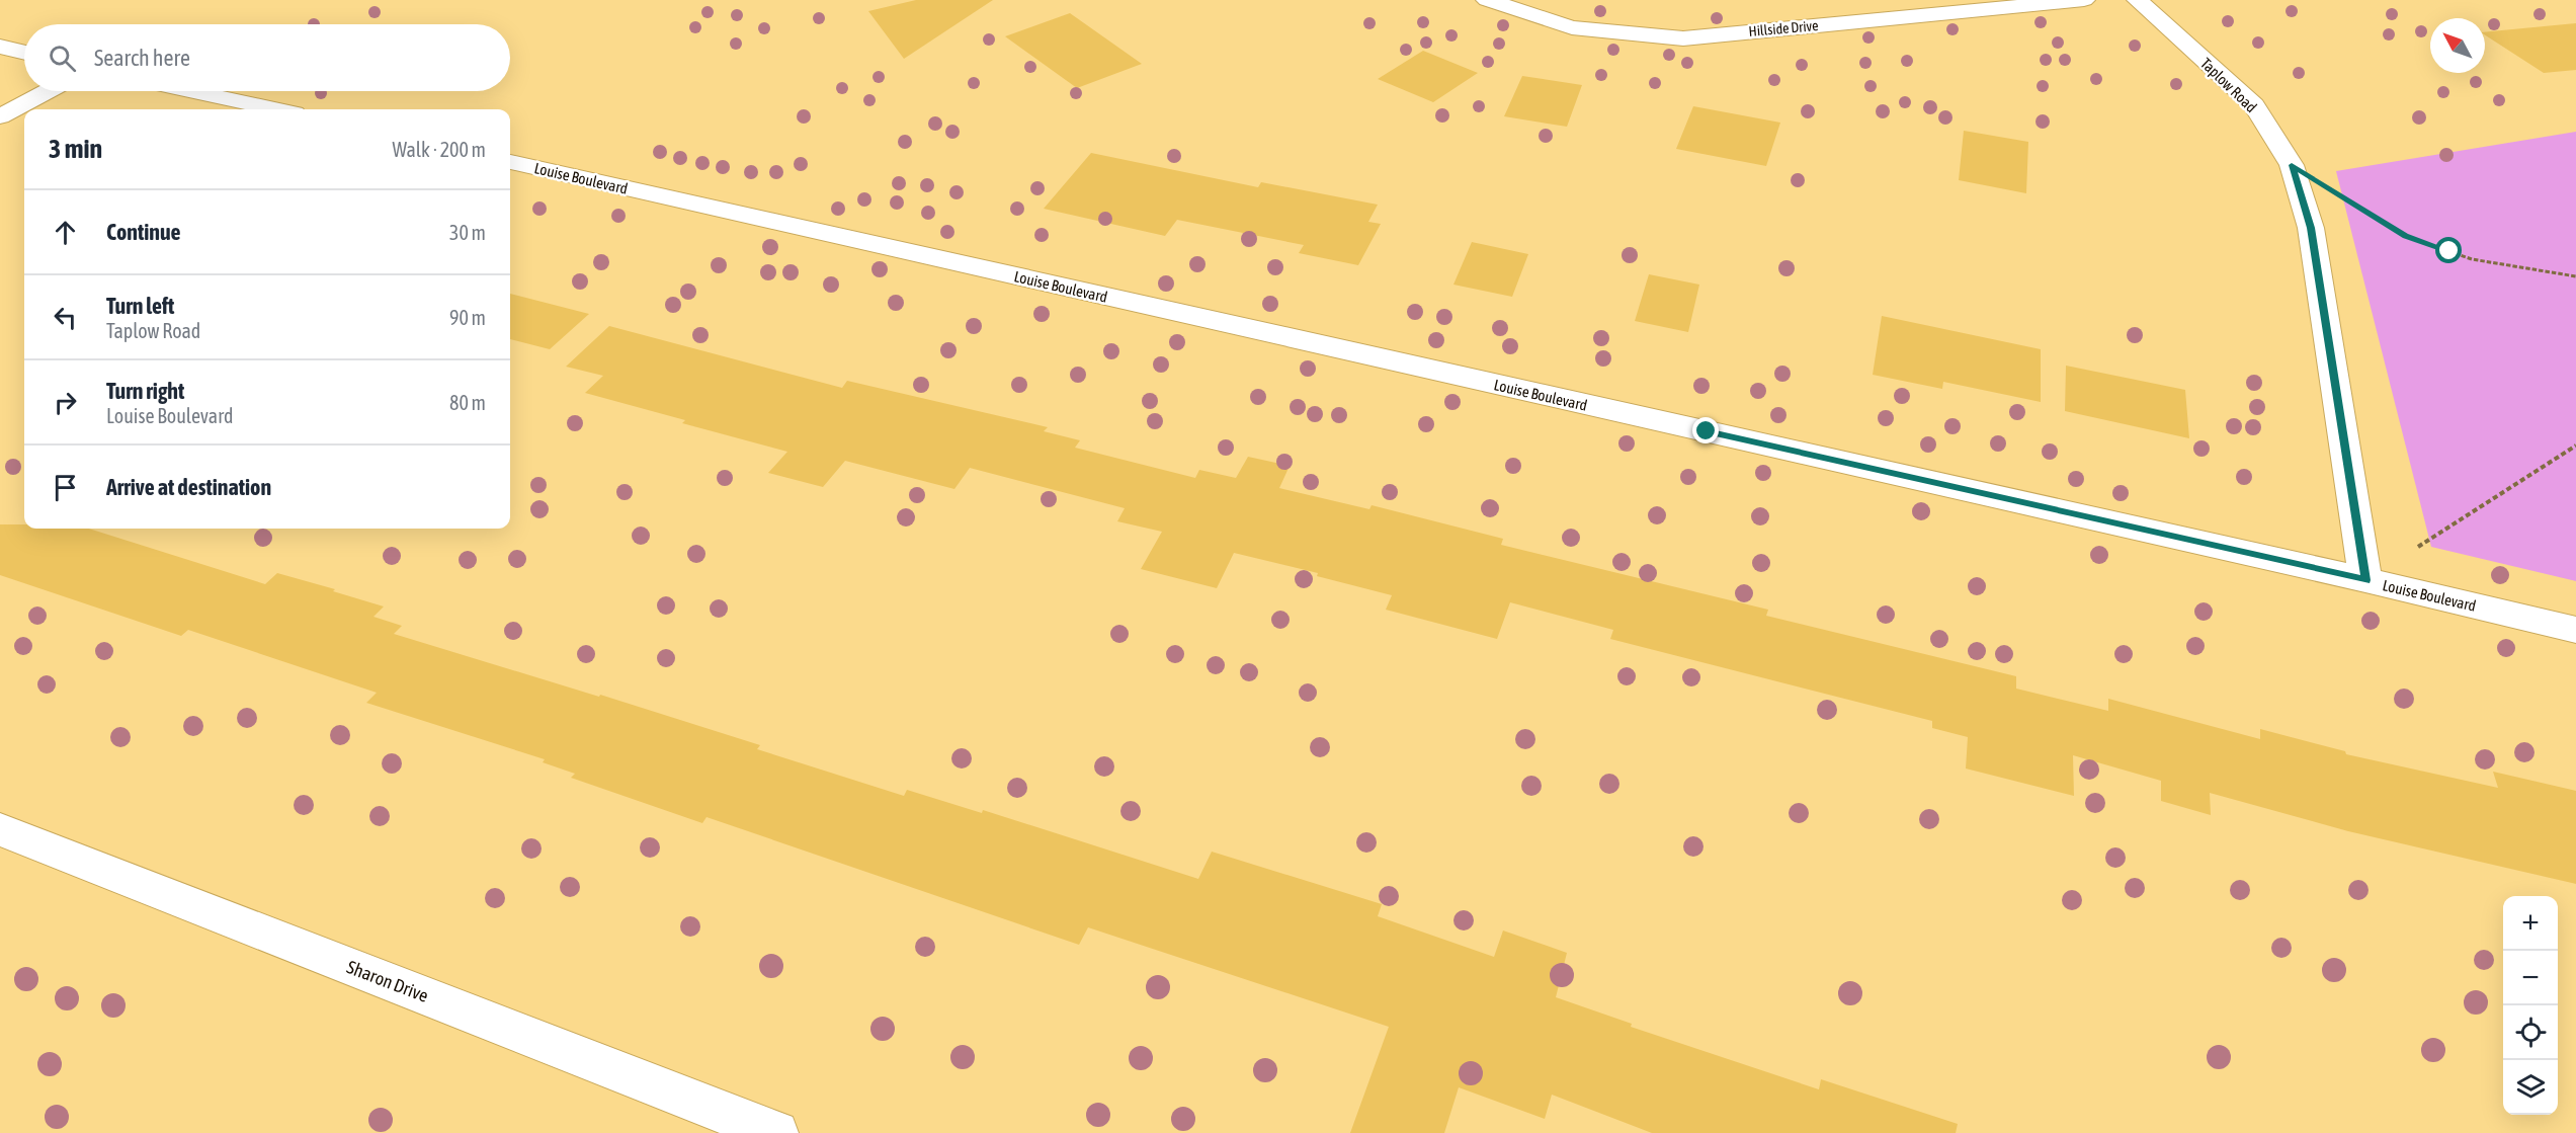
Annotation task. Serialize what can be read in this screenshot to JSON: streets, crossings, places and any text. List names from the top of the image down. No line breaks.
{"streets":{"street":["Hillside Drive","Taplow Road","Louise Boulevard","Sharon Drive"]},"crossings":[["Taplow Road","Louise Boulevard"]],"north":"top left","page":{"search":"Search here","heading":["3 min","Walk · 200 m"],"list":[["Continue","30 m"],["Turn left","Taplow Road","90 m"],["Turn right","Louise Boulevard","80 m"],"Arrive at destination"],"map_buttons":["+","−"]}}
